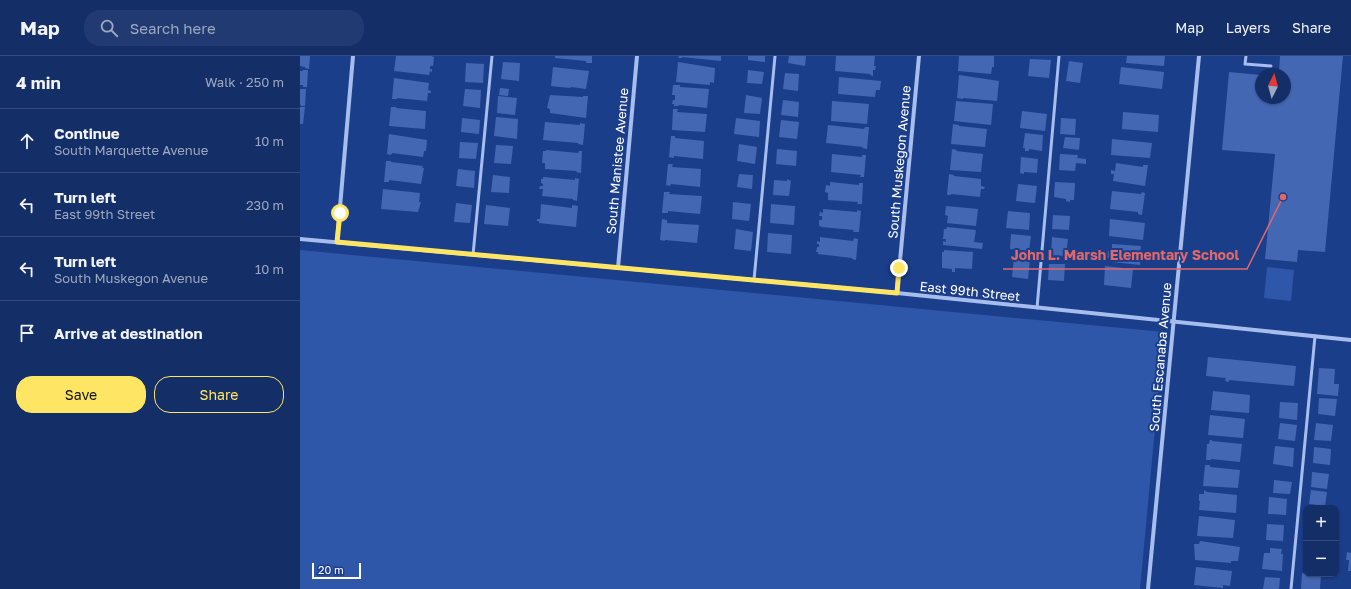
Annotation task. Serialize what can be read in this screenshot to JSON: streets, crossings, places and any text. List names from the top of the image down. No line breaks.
{"streets":{"street":["South Manistee Avenue","South Muskegon Avenue","East 99th Street","South Escanaba Avenue"]},"crossings":[["South Manistee Avenue","East 99th Street"],["South Muskegon Avenue","East 99th Street"],["East 99th Street","South Escanaba Avenue"]],"places":["John L. Marsh Elementary School"],"scale_bar":"20 m","north":"top","page":{"header":"Map","search":"Search here","nav":["Map","Layers","Share"],"heading":["4 min","Walk · 250 m"],"list":[["Continue","South Marquette Avenue","10 m"],["Turn left","East 99th Street","230 m"],["Turn left","South Muskegon Avenue","10 m"],"Arrive at destination"],"buttons":["Save","Share"],"map_buttons":["+","−"],"scale":"20 m"}}
